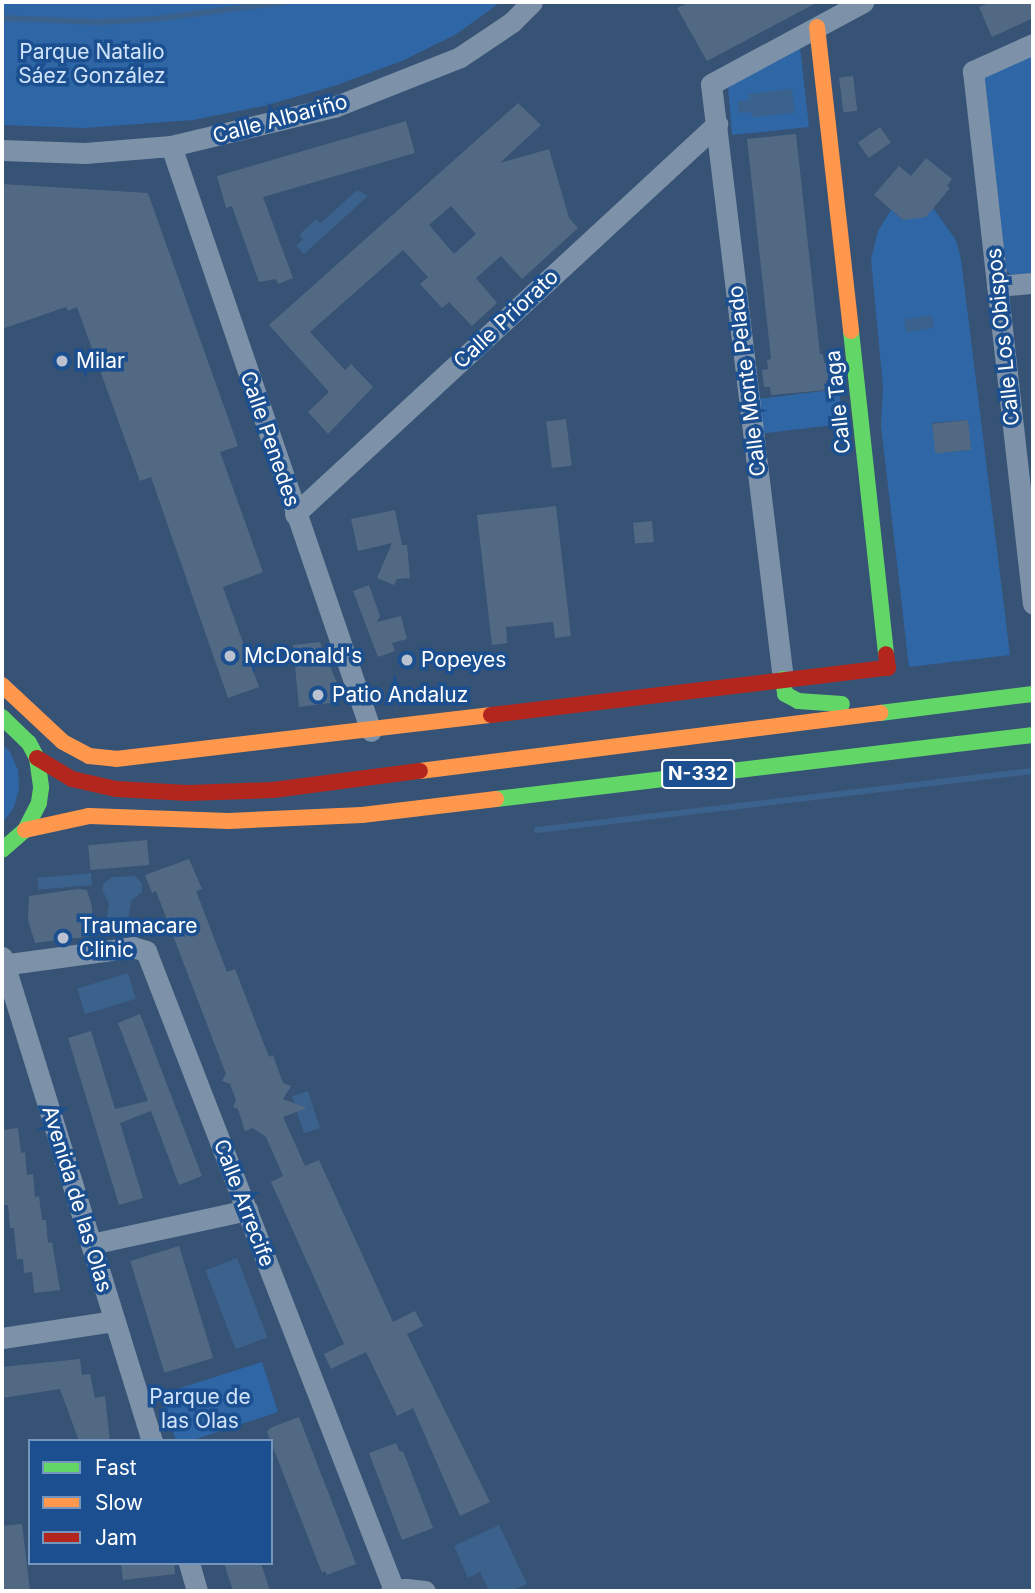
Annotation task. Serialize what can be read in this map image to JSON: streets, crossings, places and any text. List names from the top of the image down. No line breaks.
{"streets":{"main road":["Calle Taga","N-332"],"street":["Calle Albariño","Calle Priorato","Calle Los Obispos","Calle Monte Pelado","Calle Penedes","Avenida de las Olas","Calle Arrecife"]},"crossings":[["Calle Albariño","Calle Penedes"],["Calle Priorato","Calle Monte Pelado"],["Calle Priorato","Calle Penedes"],["Calle Monte Pelado","Calle Taga"],["Avenida de las Olas","Calle Arrecife"]],"parks":["Parque Natalio Sáez González","Parque de las Olas"],"places":["Milar","McDonald's","Popeyes","Patio Andaluz","Traumacare Clinic"],"legend":["Fast","Slow","Jam"]}
